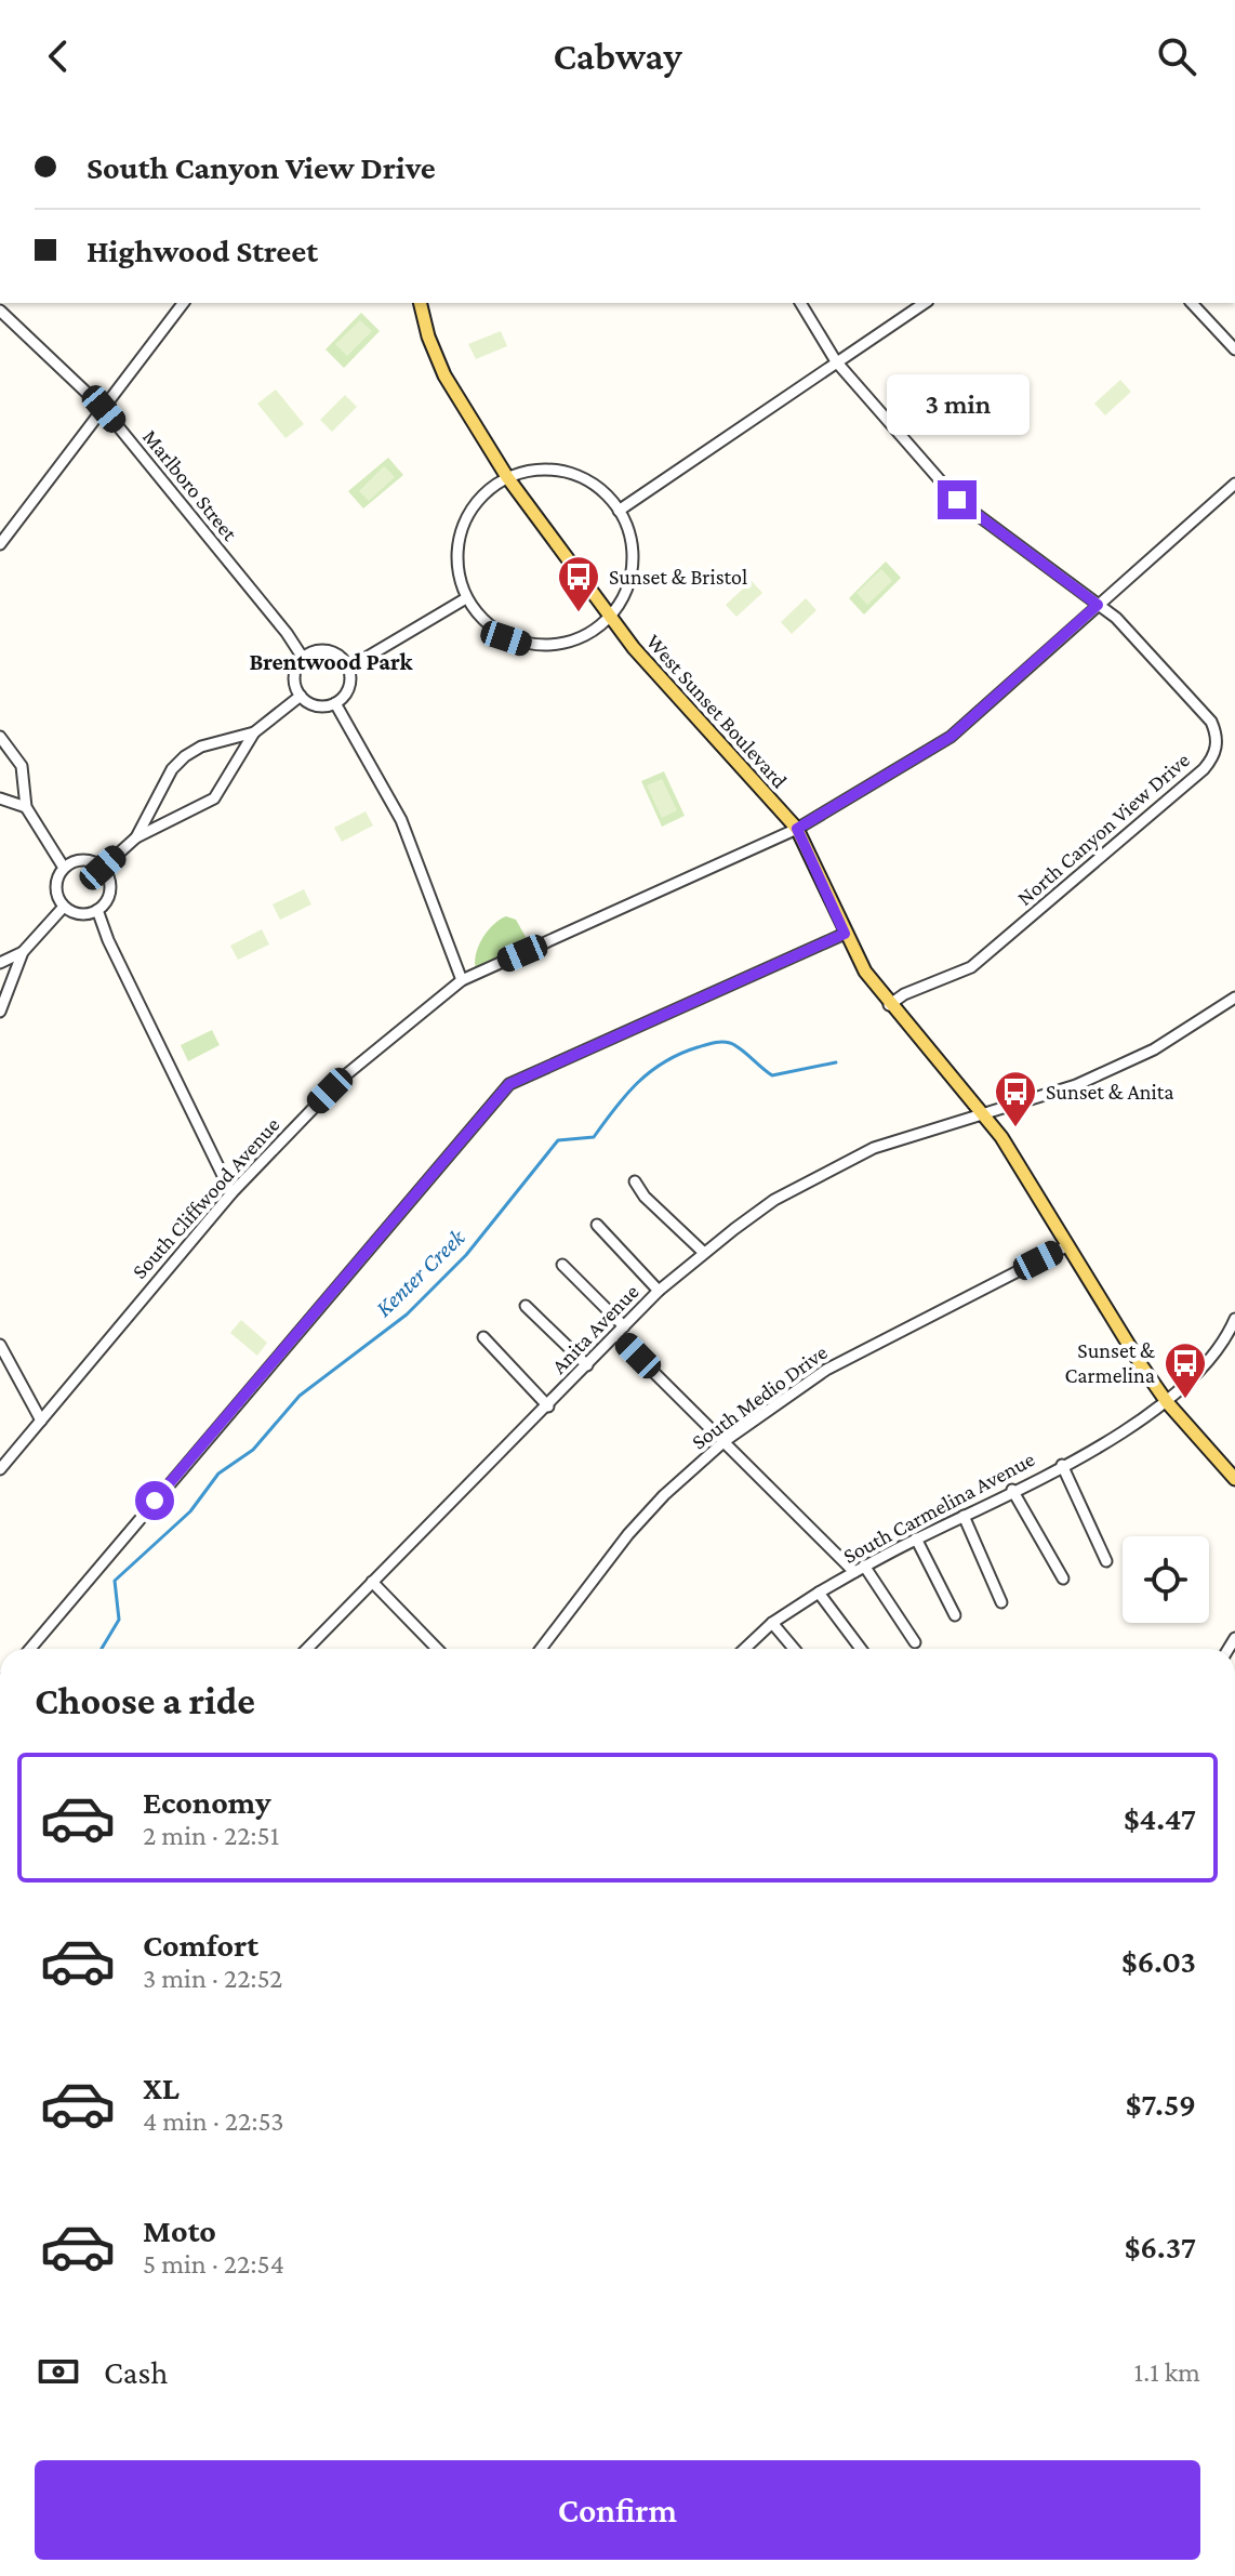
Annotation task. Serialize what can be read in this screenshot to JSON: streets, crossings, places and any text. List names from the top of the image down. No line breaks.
{"streets":{"main road":["West Sunset Boulevard"],"street":["Marlboro Street","North Canyon View Drive","South Cliffwood Avenue","Anita Avenue","South Medio Drive","South Carmelina Avenue"]},"crossings":[["West Sunset Boulevard","North Canyon View Drive"],["West Sunset Boulevard","South Cliffwood Avenue"],["West Sunset Boulevard","Anita Avenue"],["West Sunset Boulevard","South Medio Drive"],["West Sunset Boulevard","South Carmelina Avenue"],["North Canyon View Drive","South Cliffwood Avenue"]],"districts":["Brentwood Park"],"water":["Kenter Creek"],"places":{"bus stop":["Sunset & Bristol","Sunset & Anita","Sunset & Carmelina"]},"page":{"header":"Cabway","banner":["South Canyon View Drive","Highwood Street"],"bubble":"3 min","heading":"Choose a ride","list":[{"name":"Economy","note":"2 min · 22:51","value":"$4.47"},{"name":"Comfort","note":"3 min · 22:52","value":"$6.03"},{"name":"XL","note":"4 min · 22:53","value":"$7.59"},{"name":"Moto","note":"5 min · 22:54","value":"$6.37"}],"pay":["Cash","1.1 km"],"buttons":"Confirm"}}
